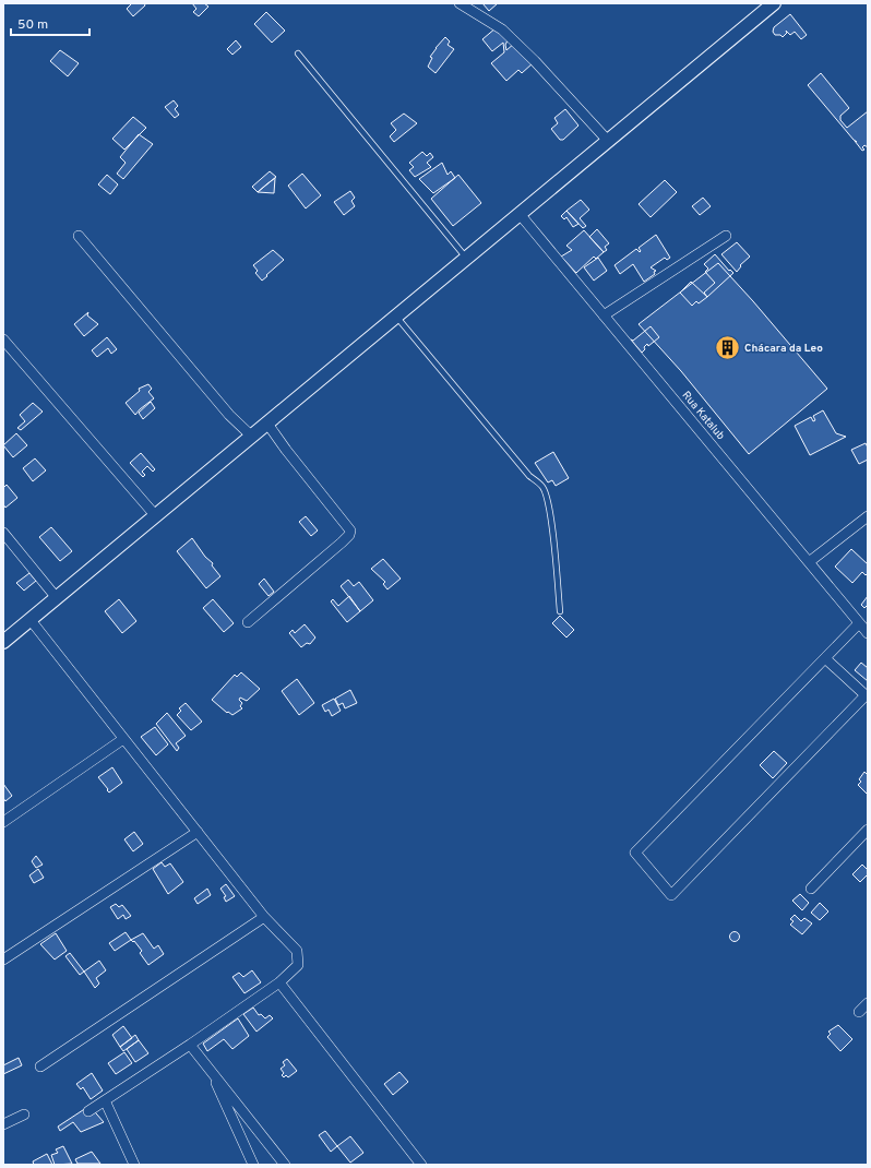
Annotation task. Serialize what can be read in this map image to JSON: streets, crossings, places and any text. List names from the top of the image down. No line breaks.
{"streets":{"street":["Rua Katalub"]},"places":{"building":["Chácara da Leo"]},"scale_bar":"50 m"}
